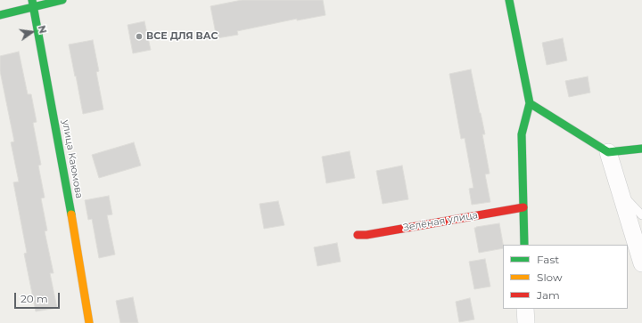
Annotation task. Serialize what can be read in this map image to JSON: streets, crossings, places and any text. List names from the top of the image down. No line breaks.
{"streets":{"street":["улица Каюмова","Зелёная улица"]},"places":["ВСЕ ДЛЯ ВАС"],"legend":["Fast","Slow","Jam"],"scale_bar":"20 m","north":"right"}
